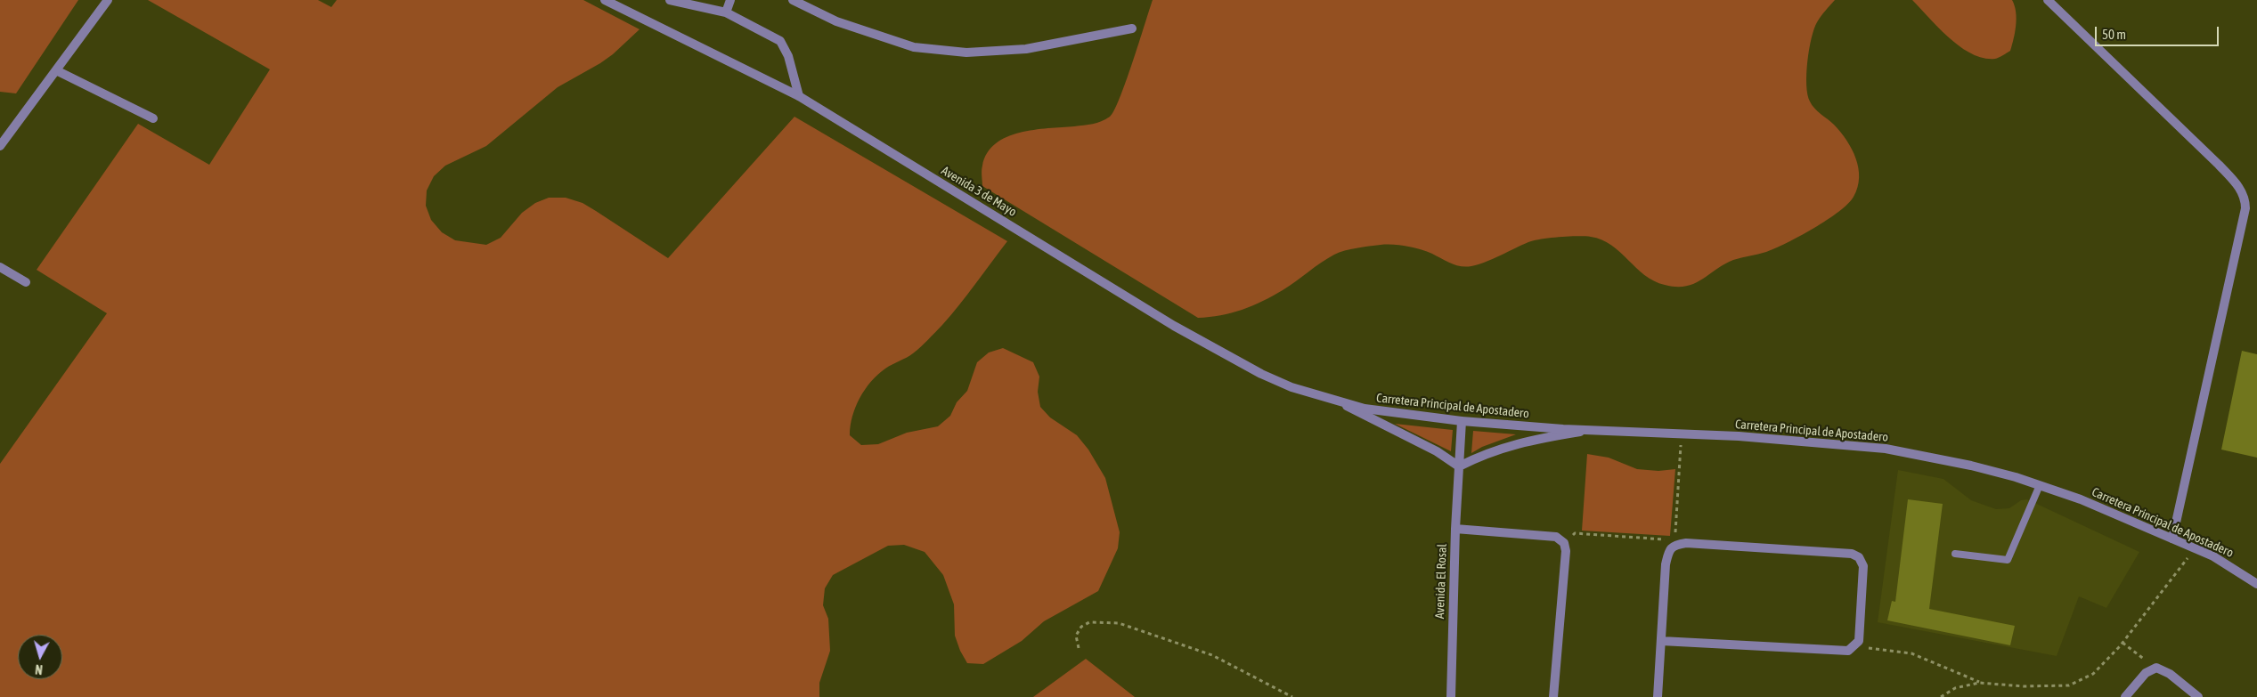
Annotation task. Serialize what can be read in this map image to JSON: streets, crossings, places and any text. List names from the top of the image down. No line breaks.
{"streets":{"street":["Avenida 3 de Mayo","Carretera Principal de Apostadero","Avenida El Rosal"]},"crossings":[["Avenida 3 de Mayo","Carretera Principal de Apostadero"],["Carretera Principal de Apostadero","Avenida El Rosal"]],"scale_bar":"50 m","north":"bottom"}
